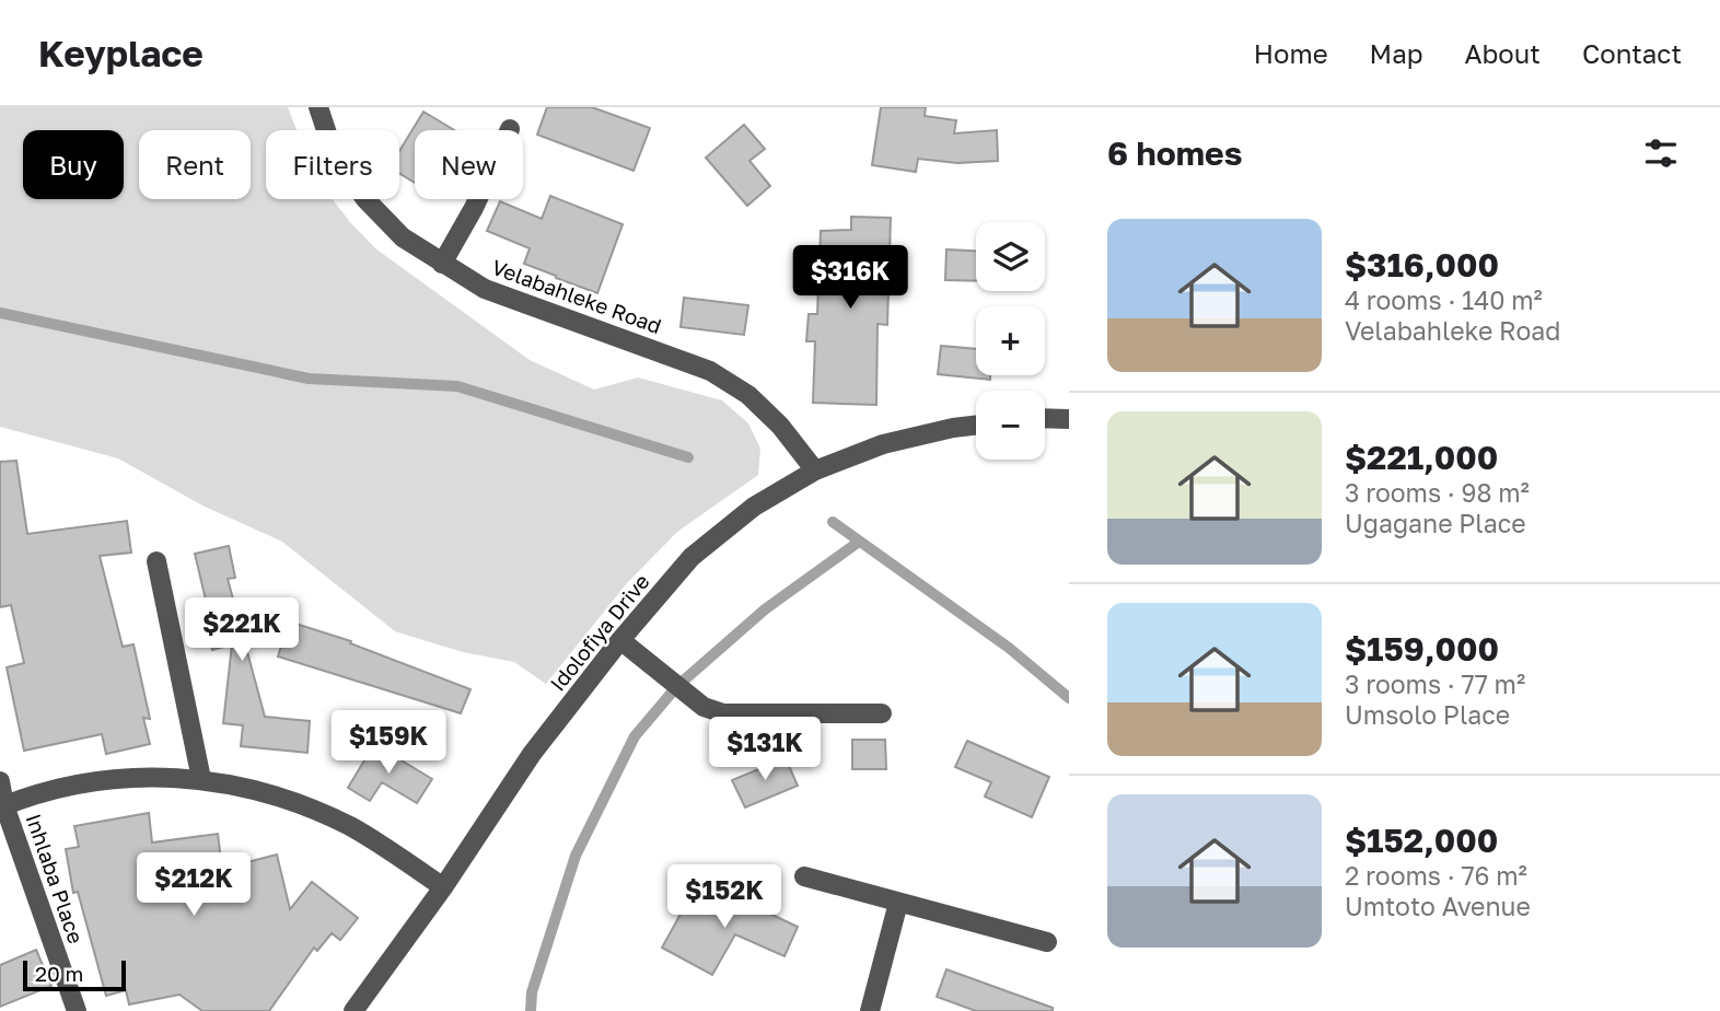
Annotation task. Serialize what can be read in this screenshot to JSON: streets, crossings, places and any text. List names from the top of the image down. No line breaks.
{"streets":{"street":["Velabahleke Road","Idolofiya Drive","Inhlaba Place"]},"crossings":[["Velabahleke Road","Idolofiya Drive"]],"scale_bar":"20 m","page":{"header":"Keyplace","nav":["Home","Map","About","Contact"],"heading":"6 homes","chip":["Buy","Rent","Filters","New"],"list":[{"name":"$316,000","note":"4 rooms · 140 m² · Velabahleke Road"},{"name":"$221,000","note":"3 rooms · 98 m² · Ugagane Place"},{"name":"$159,000","note":"3 rooms · 77 m² · Umsolo Place"},{"name":"$152,000","note":"2 rooms · 76 m² · Umtoto Avenue"}],"map_buttons":["+","−"],"price":["$316K","$221K","$159K","$131K","$212K","$152K"],"scale":"20 m"}}
